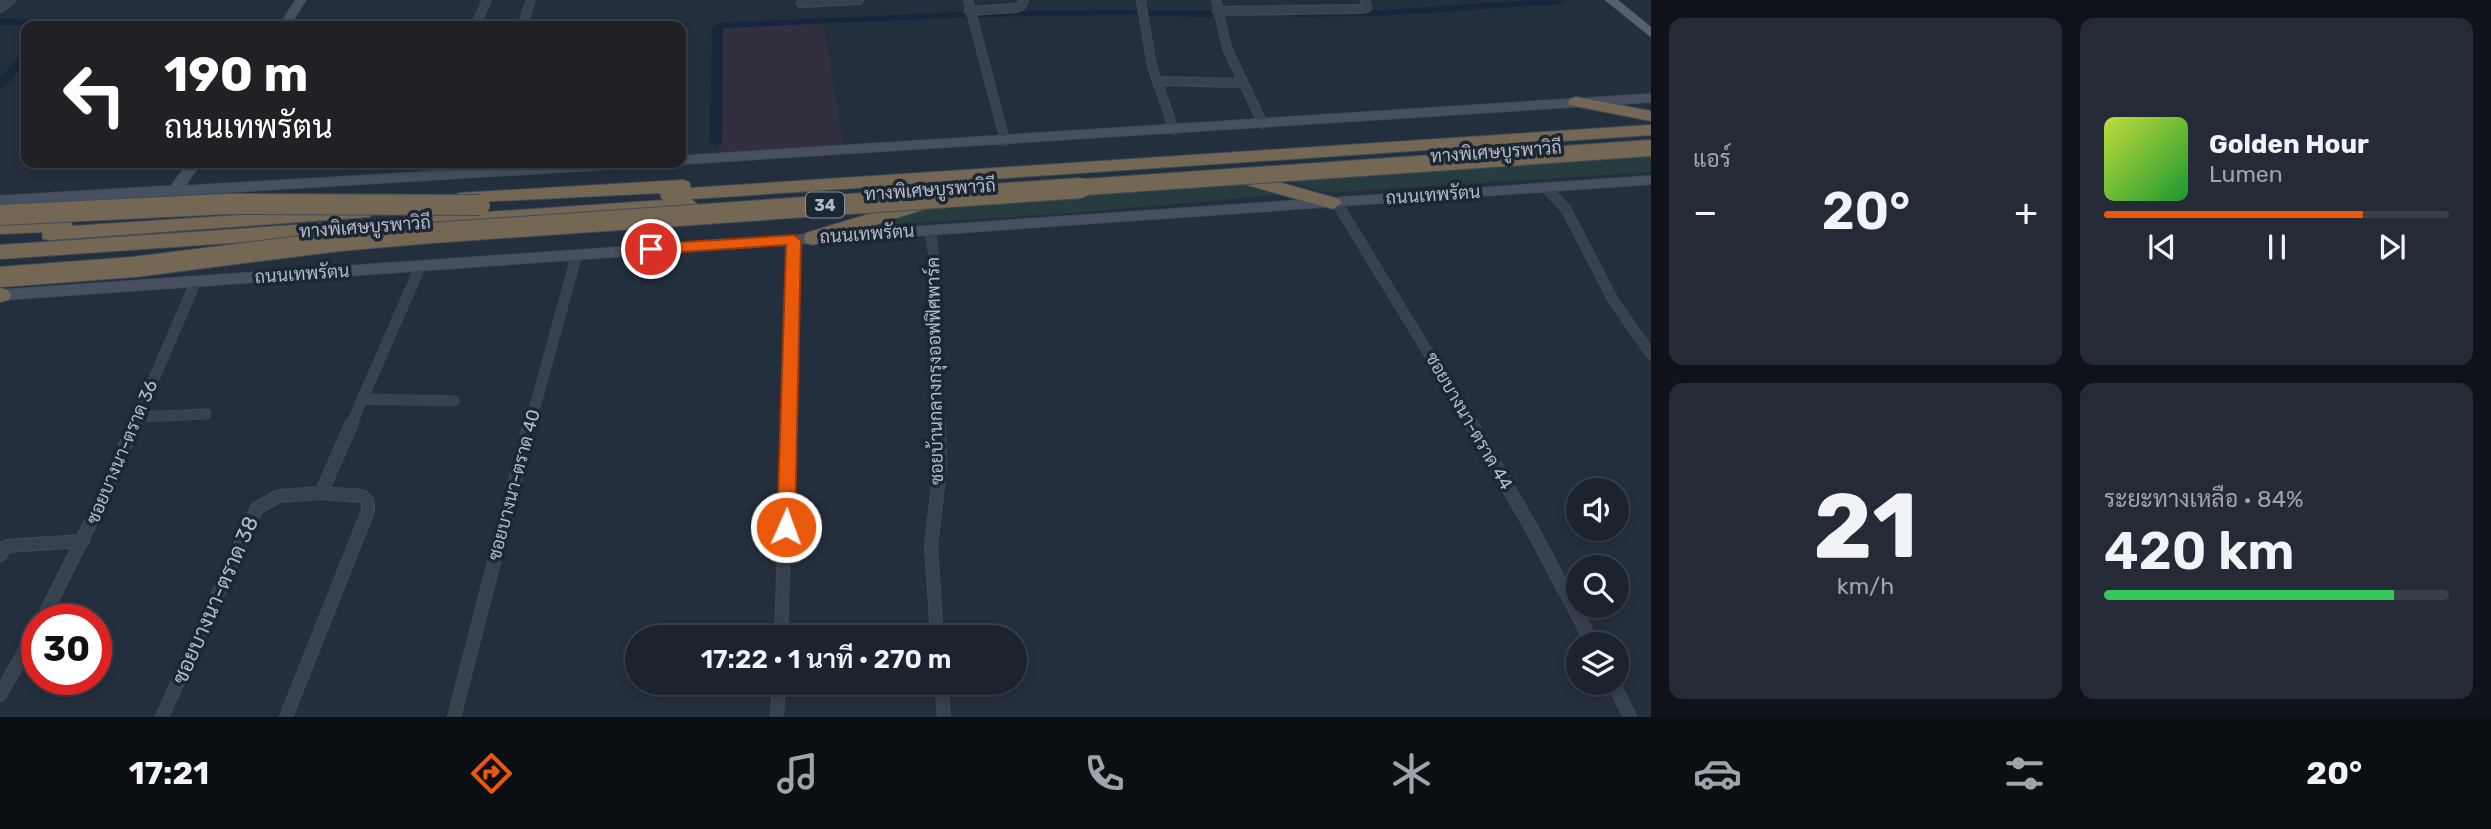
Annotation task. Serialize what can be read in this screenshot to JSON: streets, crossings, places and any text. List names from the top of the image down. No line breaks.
{"streets":{"highway":["ทางพิเศษบูรพาวิถี","ถนนเทพรัตน","34"],"street":["ซอยบ้านกลางกรุงออฟฟิศพาร์ค","ซอยบางนา-ตราด 44","ซอยบางนา-ตราด 36","ซอยบางนา-ตราด 40","ซอยบางนา-ตราด 38"]},"crossings":[["ถนนเทพรัตน","ซอยบ้านกลางกรุงออฟฟิศพาร์ค"],["ถนนเทพรัตน","ซอยบางนา-ตราด 44"],["ถนนเทพรัตน","ซอยบางนา-ตราด 36"],["ถนนเทพรัตน","ซอยบางนา-ตราด 40"]],"page":{"tile":["แอร์",["21","km/h"],["ระยะทางเหลือ · 84%","420 km"]],"turn":["190 m","ถนนเทพรัตน"],"song":["Golden Hour","Lumen"],"heat":["−","20°","+"],"limit":"30","trip":"17:22 · 1 นาที · 270 m","tabs":["17:21","20°"]}}
